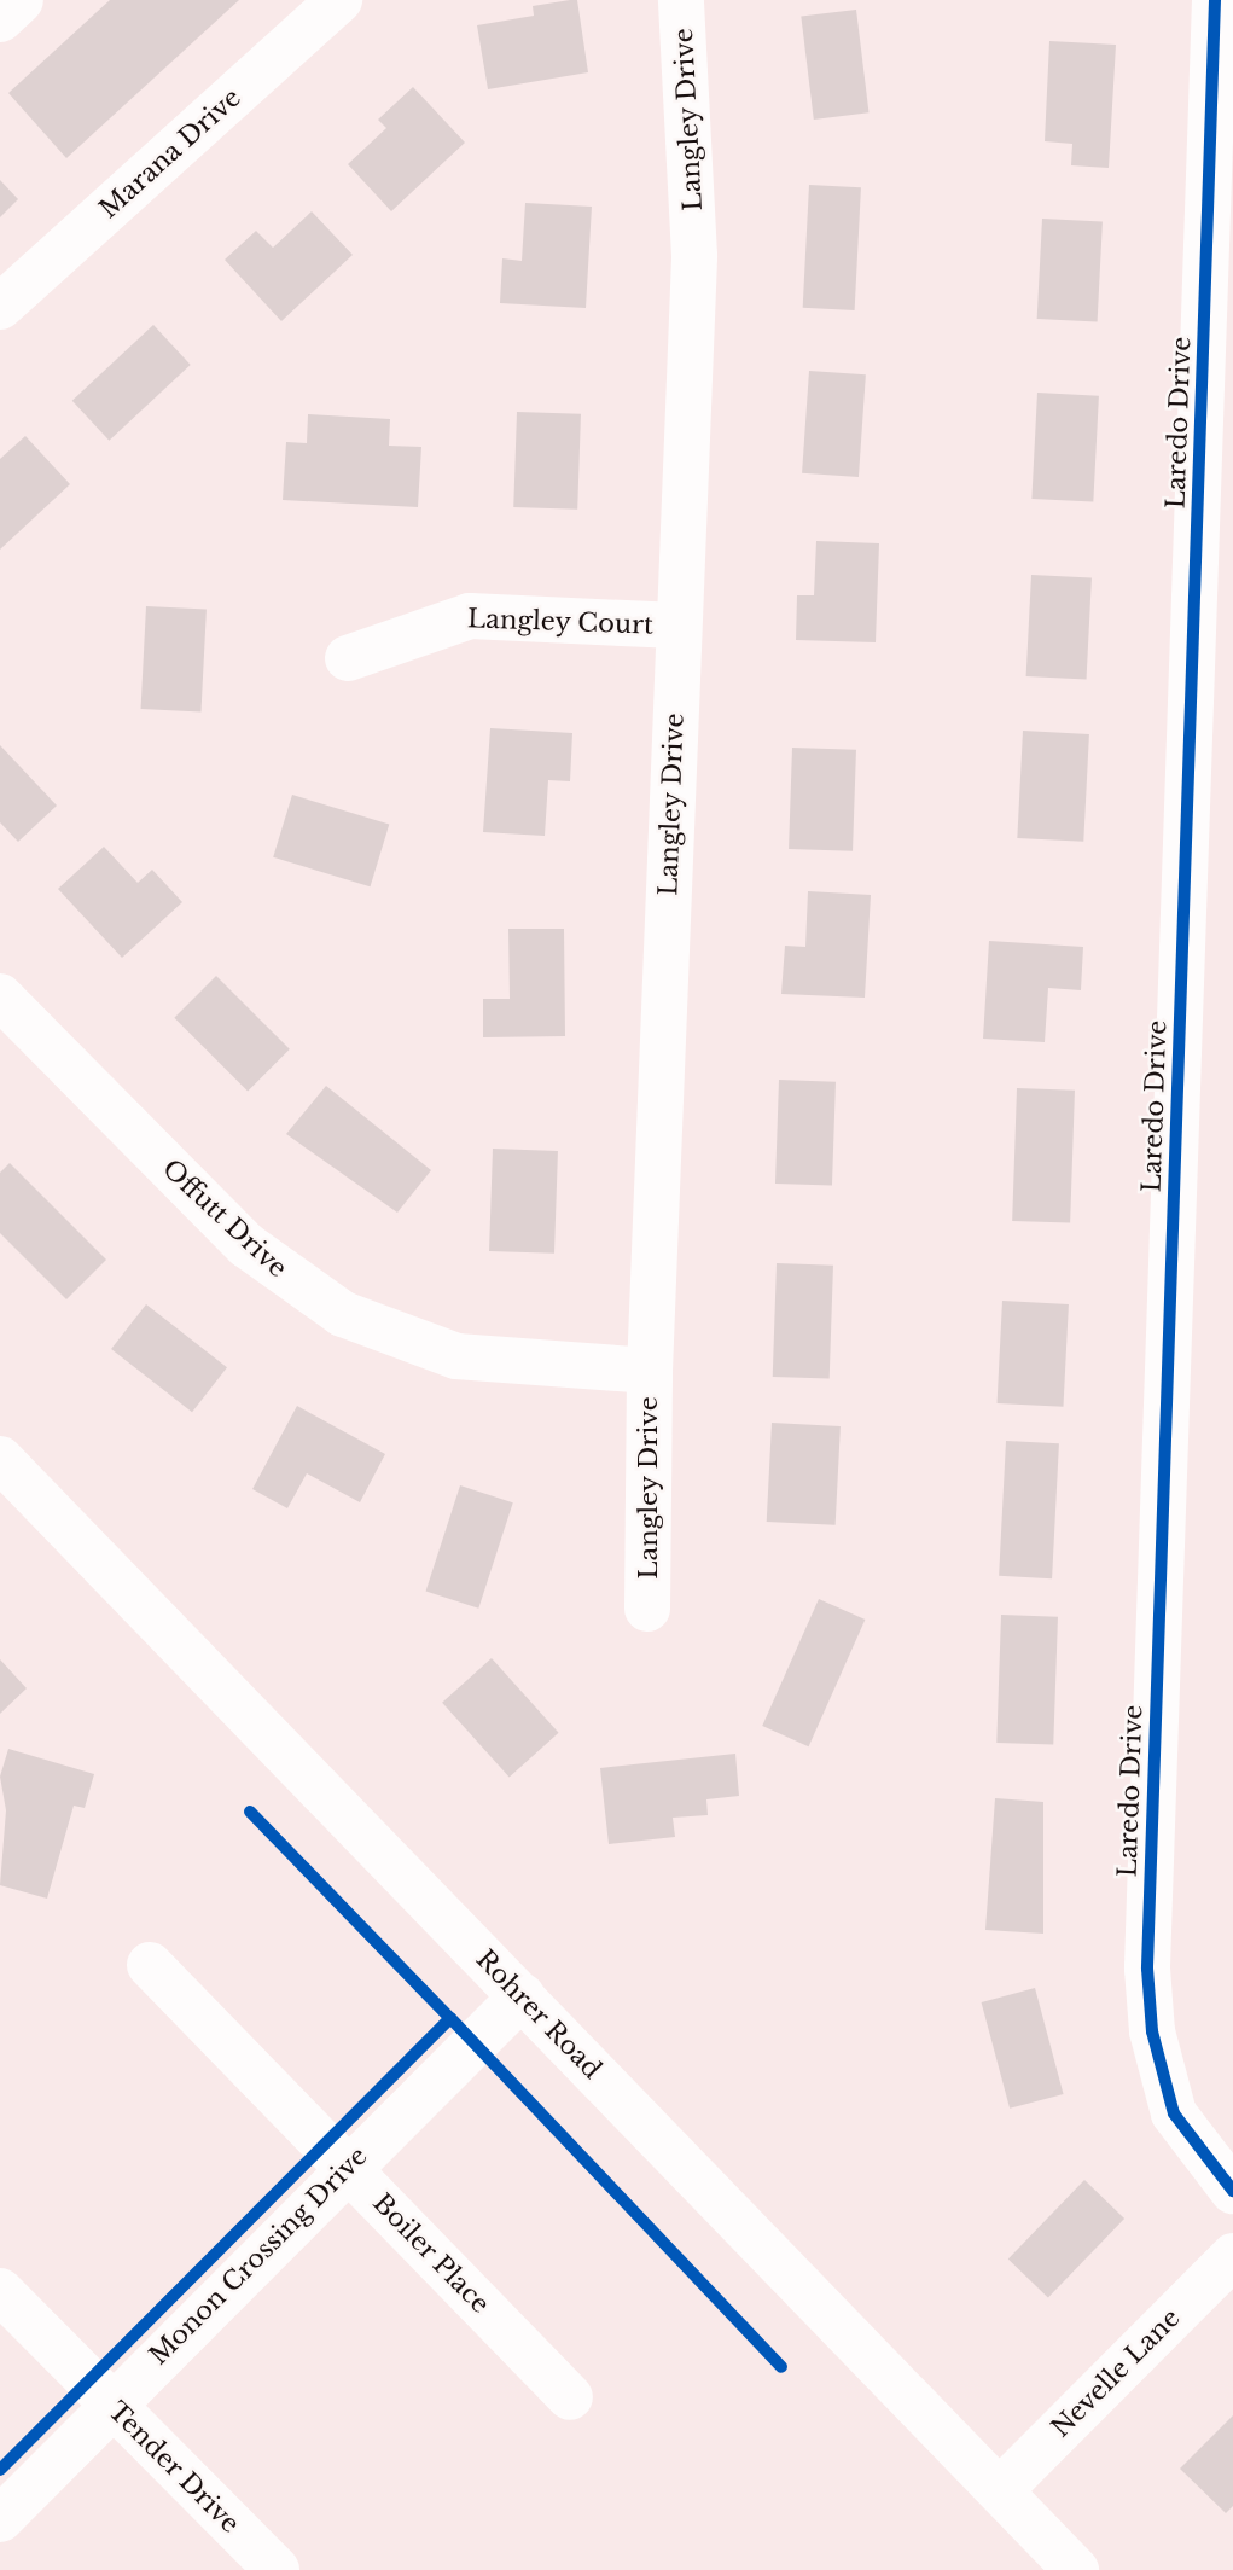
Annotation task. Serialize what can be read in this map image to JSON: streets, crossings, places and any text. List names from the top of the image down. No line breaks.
{"streets":{"street":["Langley Drive","Marana Drive","Laredo Drive","Langley Court","Offutt Drive","Rohrer Road","Boiler Place","Monon Crossing Drive","Nevelle Lane","Tender Drive"]},"crossings":[["Langley Drive","Langley Court"],["Langley Drive","Offutt Drive"],["Rohrer Road","Monon Crossing Drive"],["Rohrer Road","Nevelle Lane"],["Boiler Place","Monon Crossing Drive"],["Monon Crossing Drive","Tender Drive"]]}
